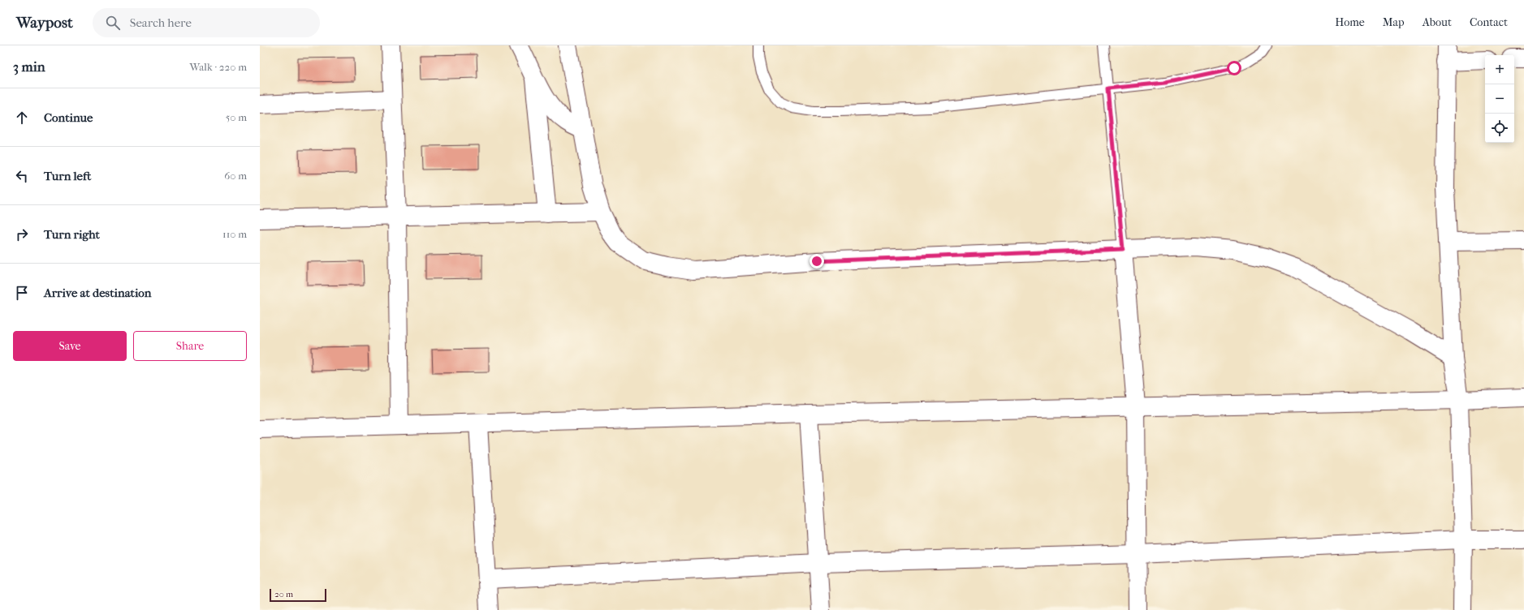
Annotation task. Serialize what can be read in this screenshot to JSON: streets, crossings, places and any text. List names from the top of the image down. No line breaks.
{"scale_bar":"20 m","page":{"header":"Waypost","search":"Search here","nav":["Home","Map","About","Contact"],"heading":["3 min","Walk · 220 m"],"map_buttons":["+","−"],"list":[["Continue","50 m"],["Turn left","60 m"],["Turn right","110 m"],"Arrive at destination"],"buttons":["Save","Share"],"scale":"20 m"}}
